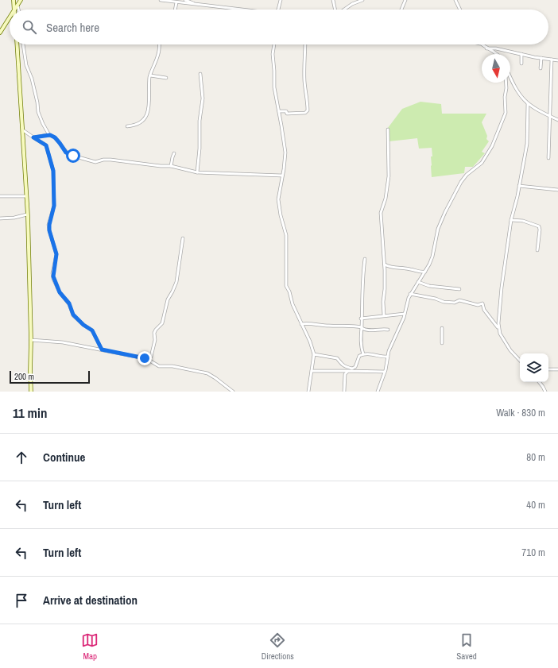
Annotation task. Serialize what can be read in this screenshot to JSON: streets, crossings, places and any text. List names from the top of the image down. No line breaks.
{"scale_bar":"200 m","north":"bottom","page":{"search":"Search here","scale":"200 m","heading":["11 min","Walk · 830 m"],"list":[["Continue","80 m"],["Turn left","40 m"],["Turn left","710 m"],"Arrive at destination"],"nav":["Map","Directions","Saved"]}}
